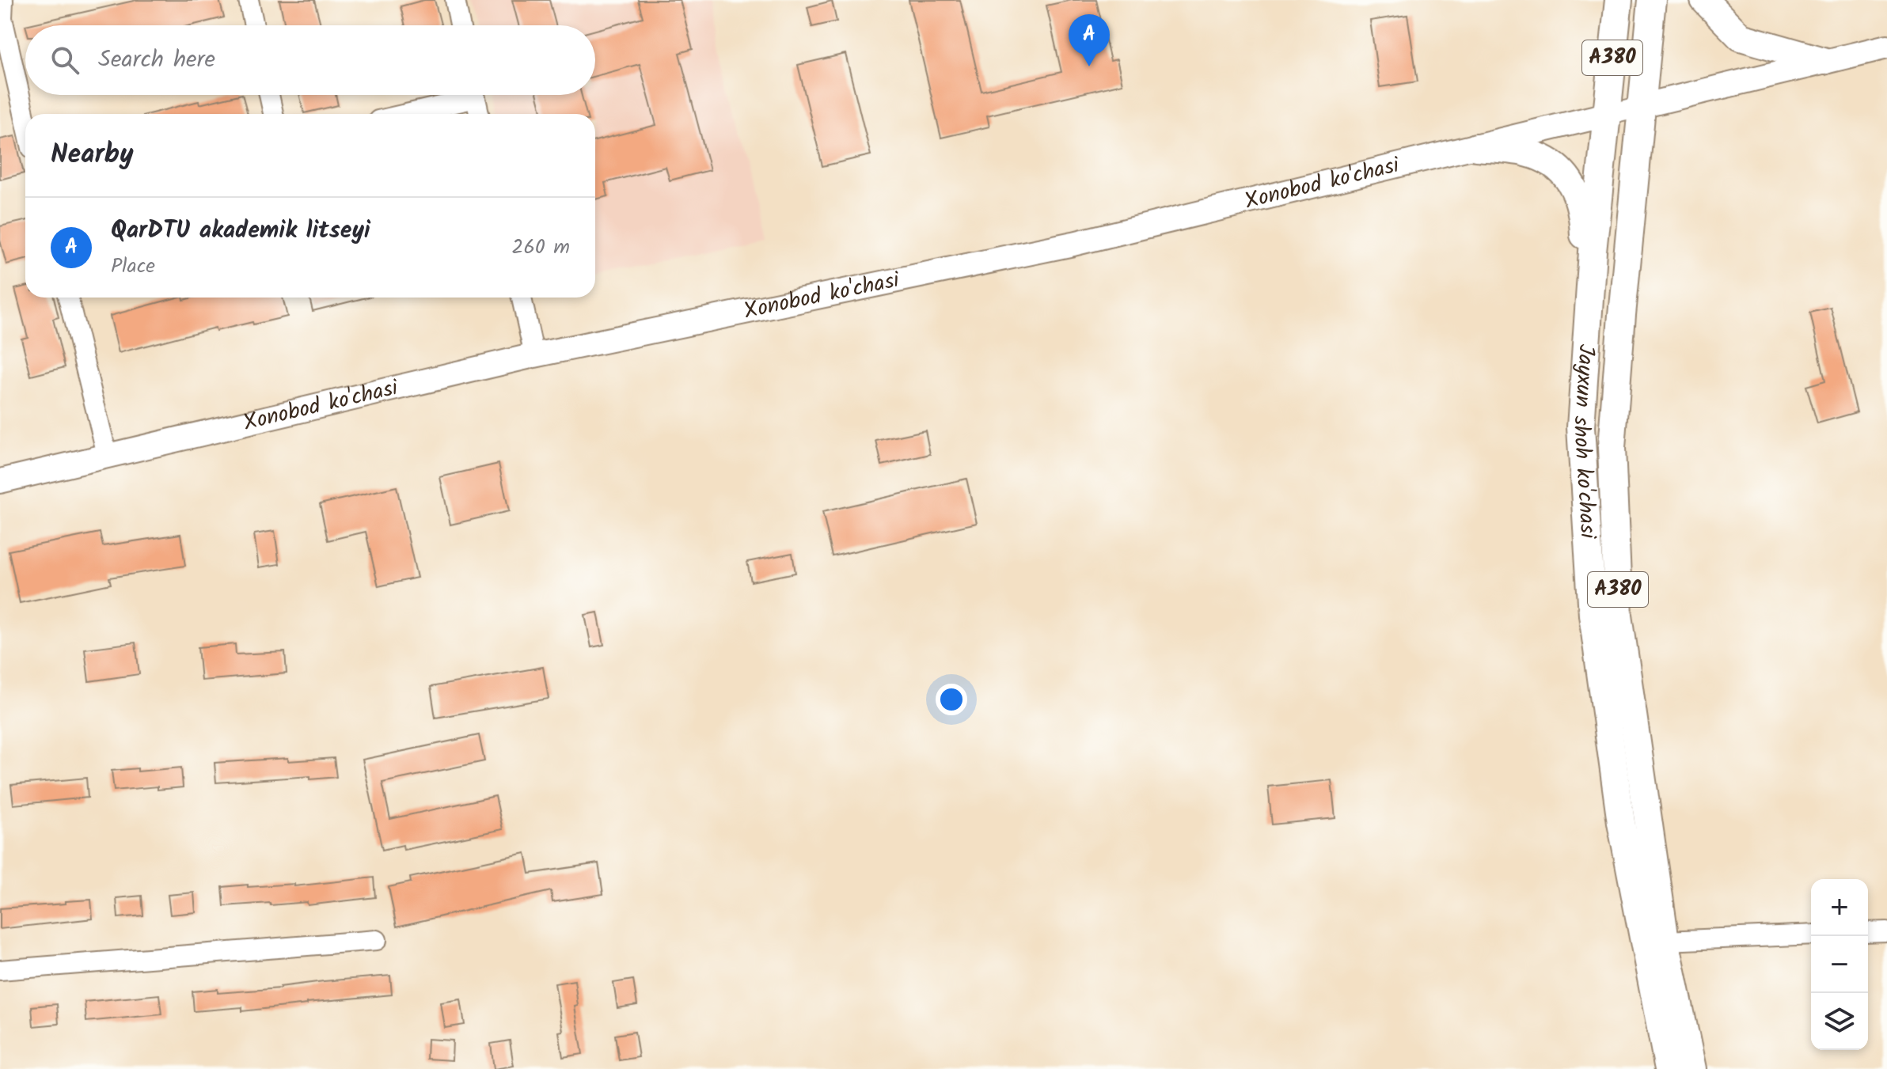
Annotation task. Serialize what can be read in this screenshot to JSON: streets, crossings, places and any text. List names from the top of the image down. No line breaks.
{"streets":{"highway":["A380","Jayxun shoh ko'chasi"],"main road":["Xonobod ko'chasi"]},"crossings":[["Xonobod ko'chasi","Jayxun shoh ko'chasi"]],"page":{"pins":"A","search":"Search here","heading":"Nearby","list":[{"mark":"A","name":"QarDTU akademik litseyi","note":"Place","value":"260 m"}],"map_buttons":["+","−"]}}
